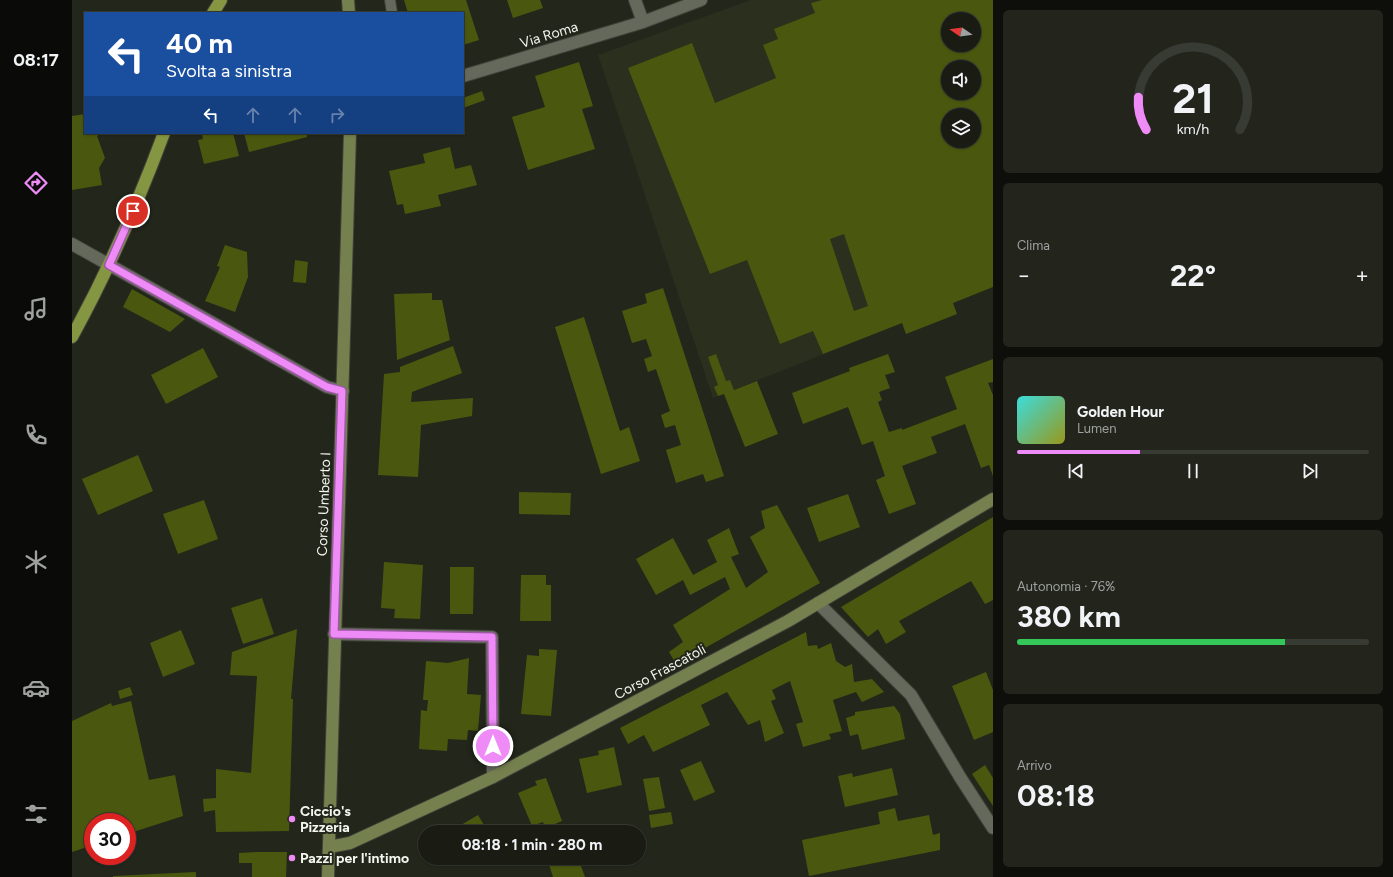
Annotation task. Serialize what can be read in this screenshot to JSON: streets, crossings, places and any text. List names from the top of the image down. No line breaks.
{"streets":{"street":["Via Roma","Corso Umberto I","Corso Frascatoli"]},"crossings":[["Corso Umberto I","Corso Frascatoli"]],"places":["Ciccio's Pizzeria","Pazzi per l'intimo"],"north":"left","page":{"tabs":"08:17","turn":["40 m","Svolta a sinistra"],"tile":["Clima",["Autonomia · 76%","380 km"],["Arrivo","08:18"]],"heat":["−","22°","+"],"song":["Golden Hour","Lumen"],"limit":"30","trip":"08:18 · 1 min · 280 m","gauge":["21","km/h"]}}
